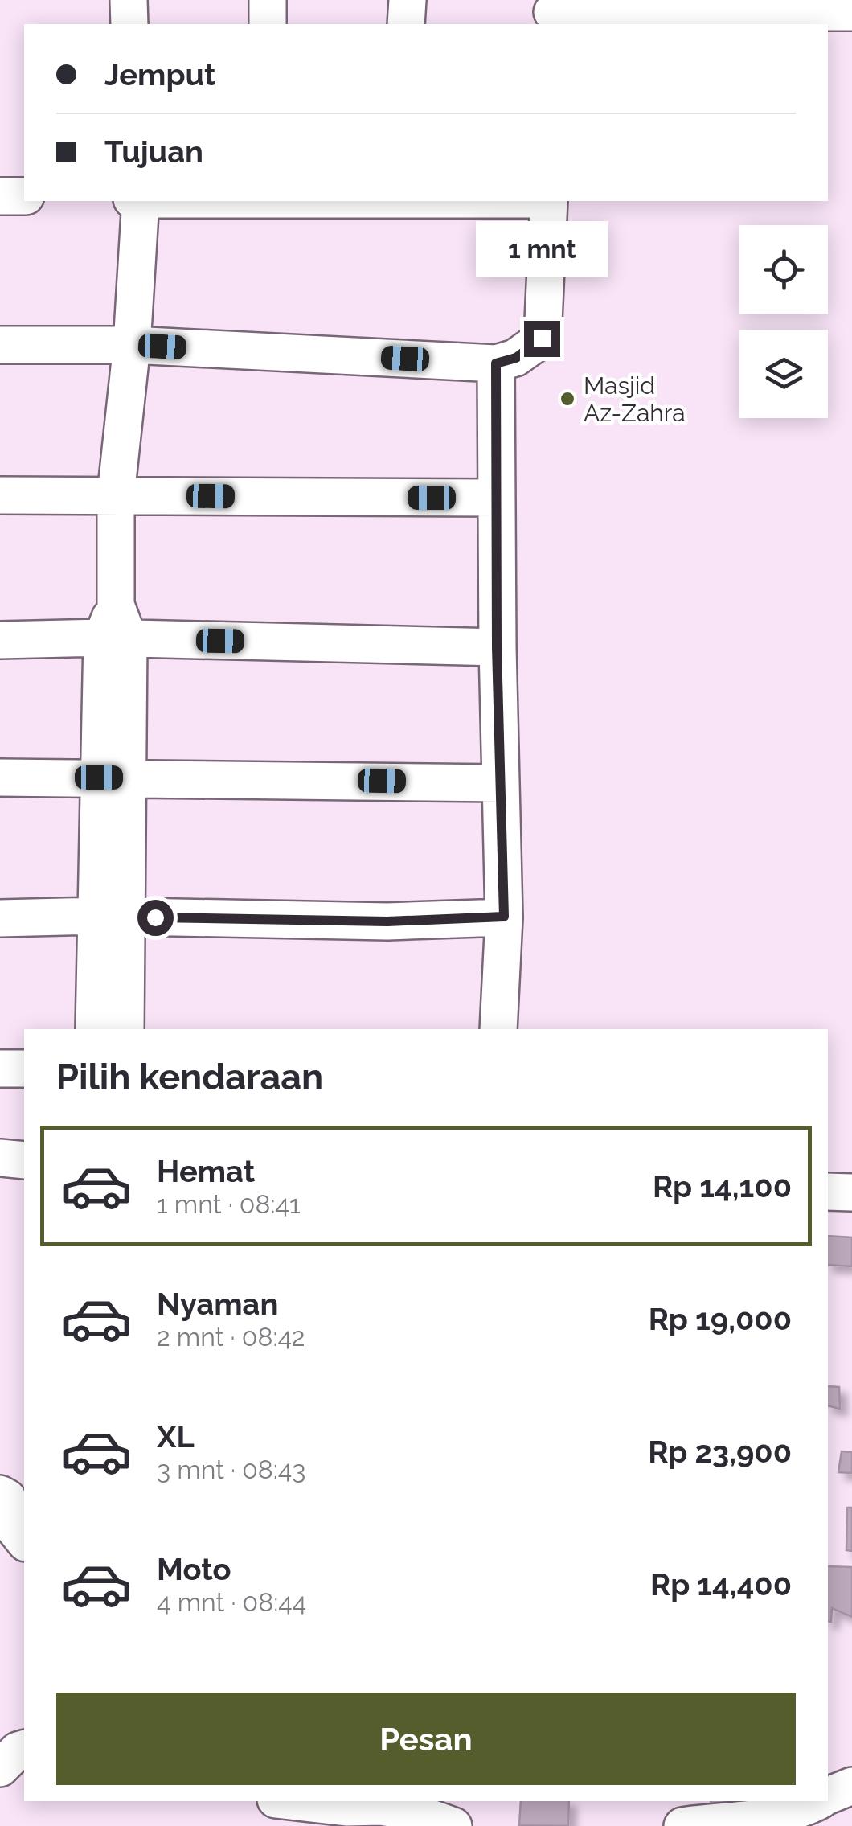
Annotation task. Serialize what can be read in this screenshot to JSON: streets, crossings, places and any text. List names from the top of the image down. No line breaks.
{"places":["Masjid Az-Zahra"],"page":{"banner":["Jemput","Tujuan"],"bubble":"1 mnt","heading":"Pilih kendaraan","list":[{"name":"Hemat","note":"1 mnt · 08:41","value":"Rp 14,100"},{"name":"Nyaman","note":"2 mnt · 08:42","value":"Rp 19,000"},{"name":"XL","note":"3 mnt · 08:43","value":"Rp 23,900"},{"name":"Moto","note":"4 mnt · 08:44","value":"Rp 14,400"}],"buttons":"Pesan"}}
